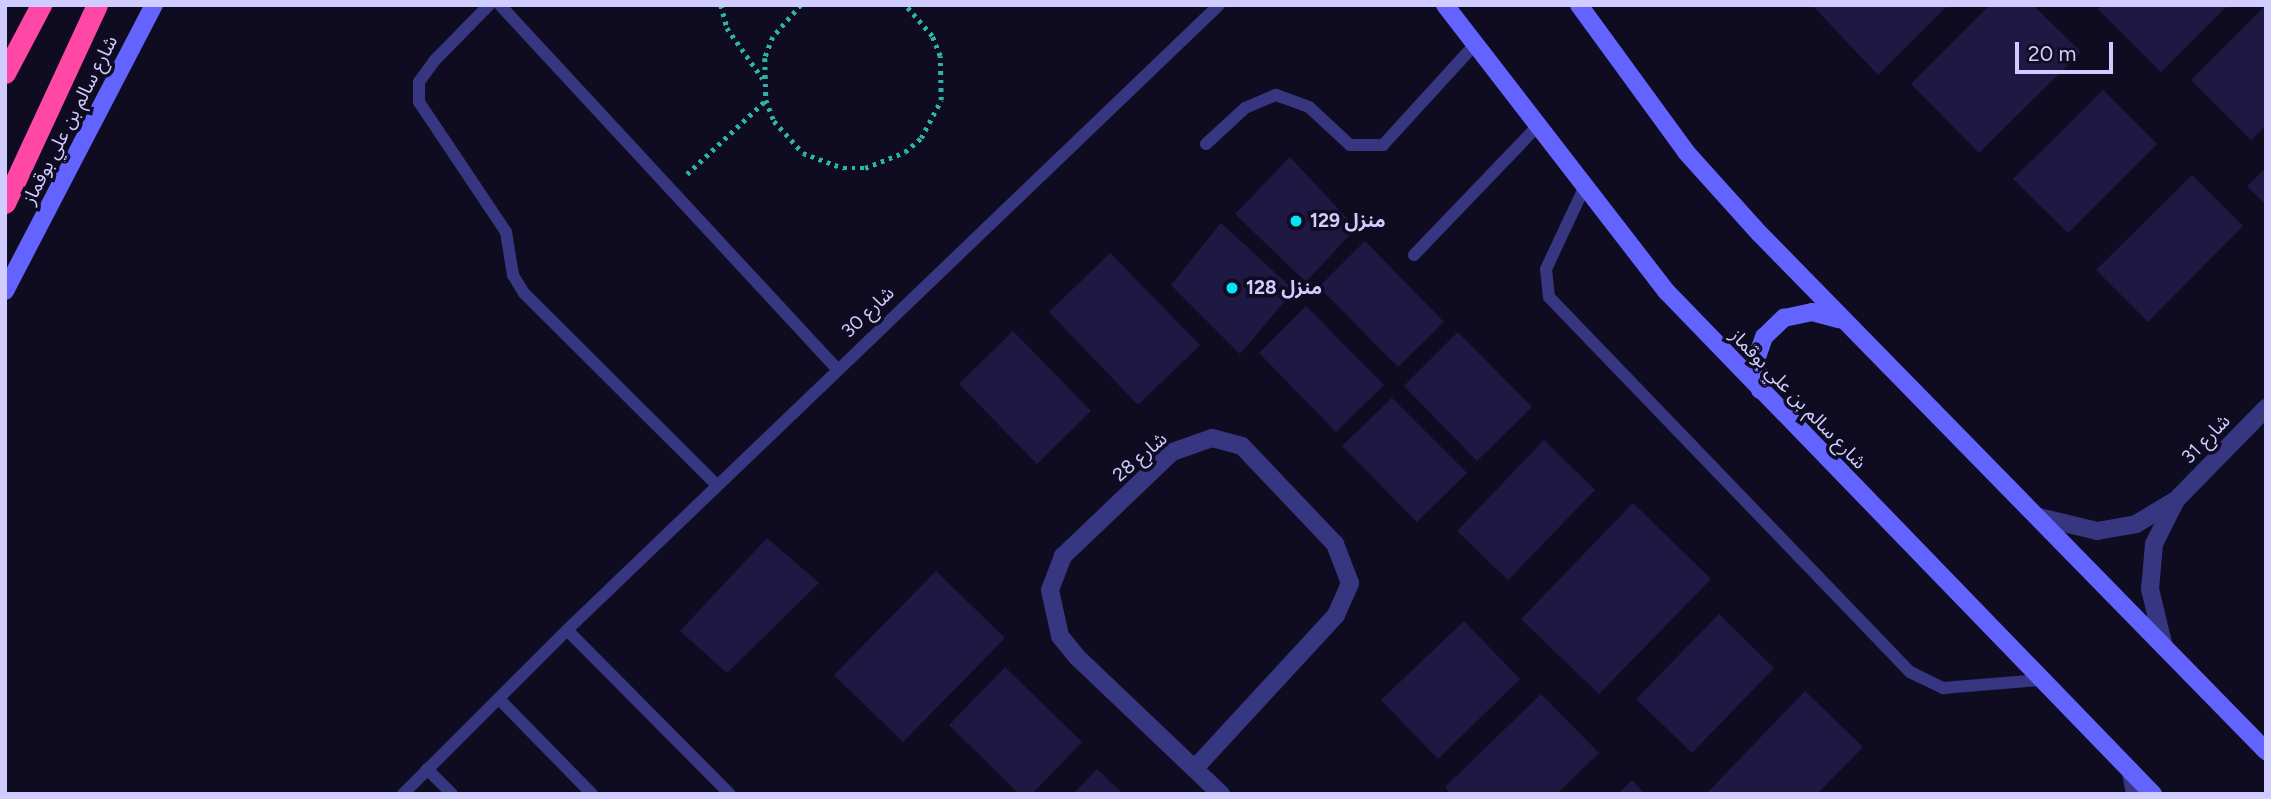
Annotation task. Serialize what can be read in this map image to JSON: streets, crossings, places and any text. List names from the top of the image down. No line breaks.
{"streets":{"main road":["شارع سالم بن علي بوقماز"],"street":["شارع 31","شارع 28"],"lane":["شارع 30"]},"places":["منزل 129","منزل 128"],"scale_bar":"20 m"}
